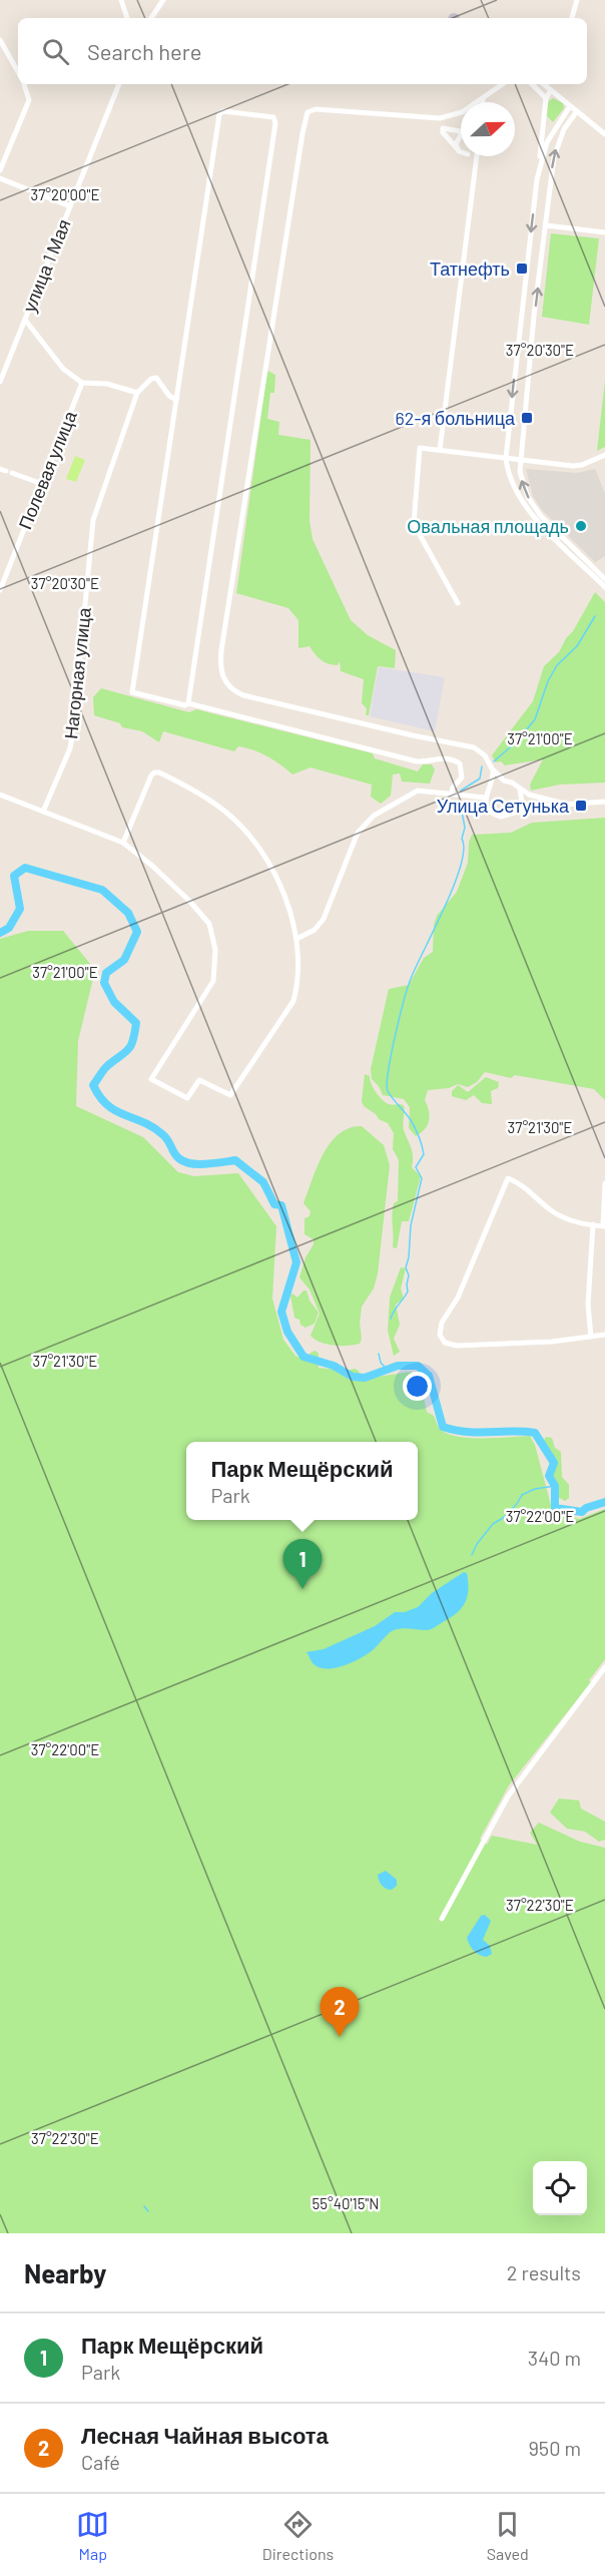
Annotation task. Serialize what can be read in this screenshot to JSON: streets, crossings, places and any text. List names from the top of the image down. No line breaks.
{"streets":{"street":["улица 1 Мая","Полевая улица","Нагорная улица"]},"places":{"transit":["Татнефть","62-я больница","Улица Сетунька"],"other":["Овальная площадь"]},"north":"right","page":{"search":"Search here","popup":["Парк Мещёрский","Park"],"pins":["1","2"],"heading":["Nearby","2 results"],"list":[{"mark":"1","name":"Парк Мещёрский","note":"Park","value":"340 m"},{"mark":"2","name":"Лесная Чайная высота","note":"Café","value":"950 m"}],"nav":["Map","Directions","Saved"]},"coordinates":["37°20'00\"E","37°20'30\"E","37°21'00\"E","37°21'30\"E","37°22'00\"E","37°22'30\"E","55°40'15\"N"]}
